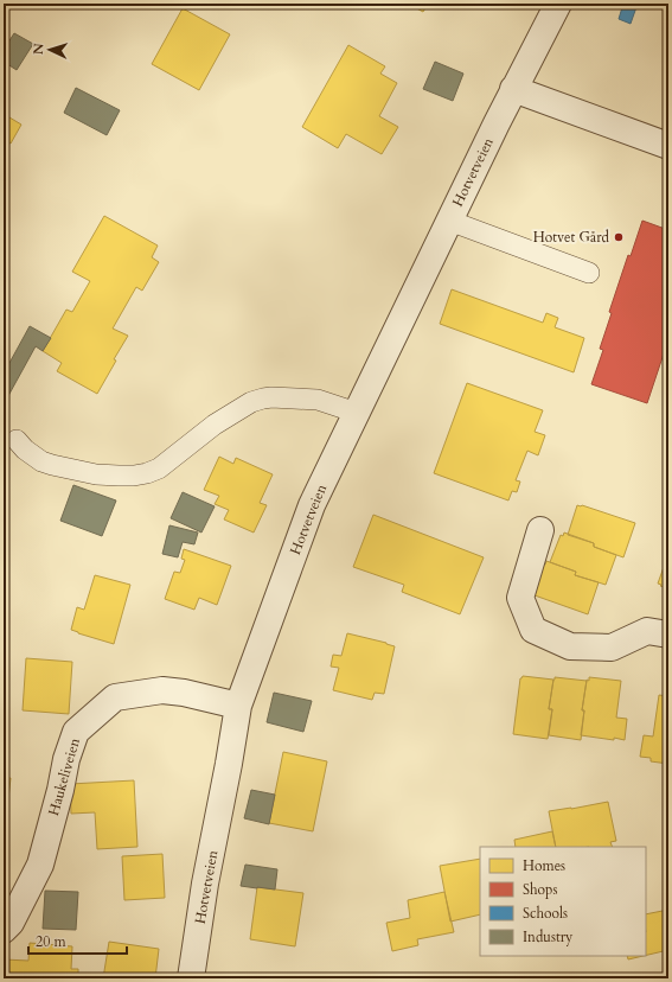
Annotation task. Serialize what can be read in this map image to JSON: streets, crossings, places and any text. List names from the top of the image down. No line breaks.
{"streets":{"street":["Hotvetveien","Haukeliveien"]},"crossings":[["Hotvetveien","Haukeliveien"]],"places":["Hotvet Gård"],"legend":["Homes","Shops","Schools","Industry"],"scale_bar":"20 m","north":"left"}
